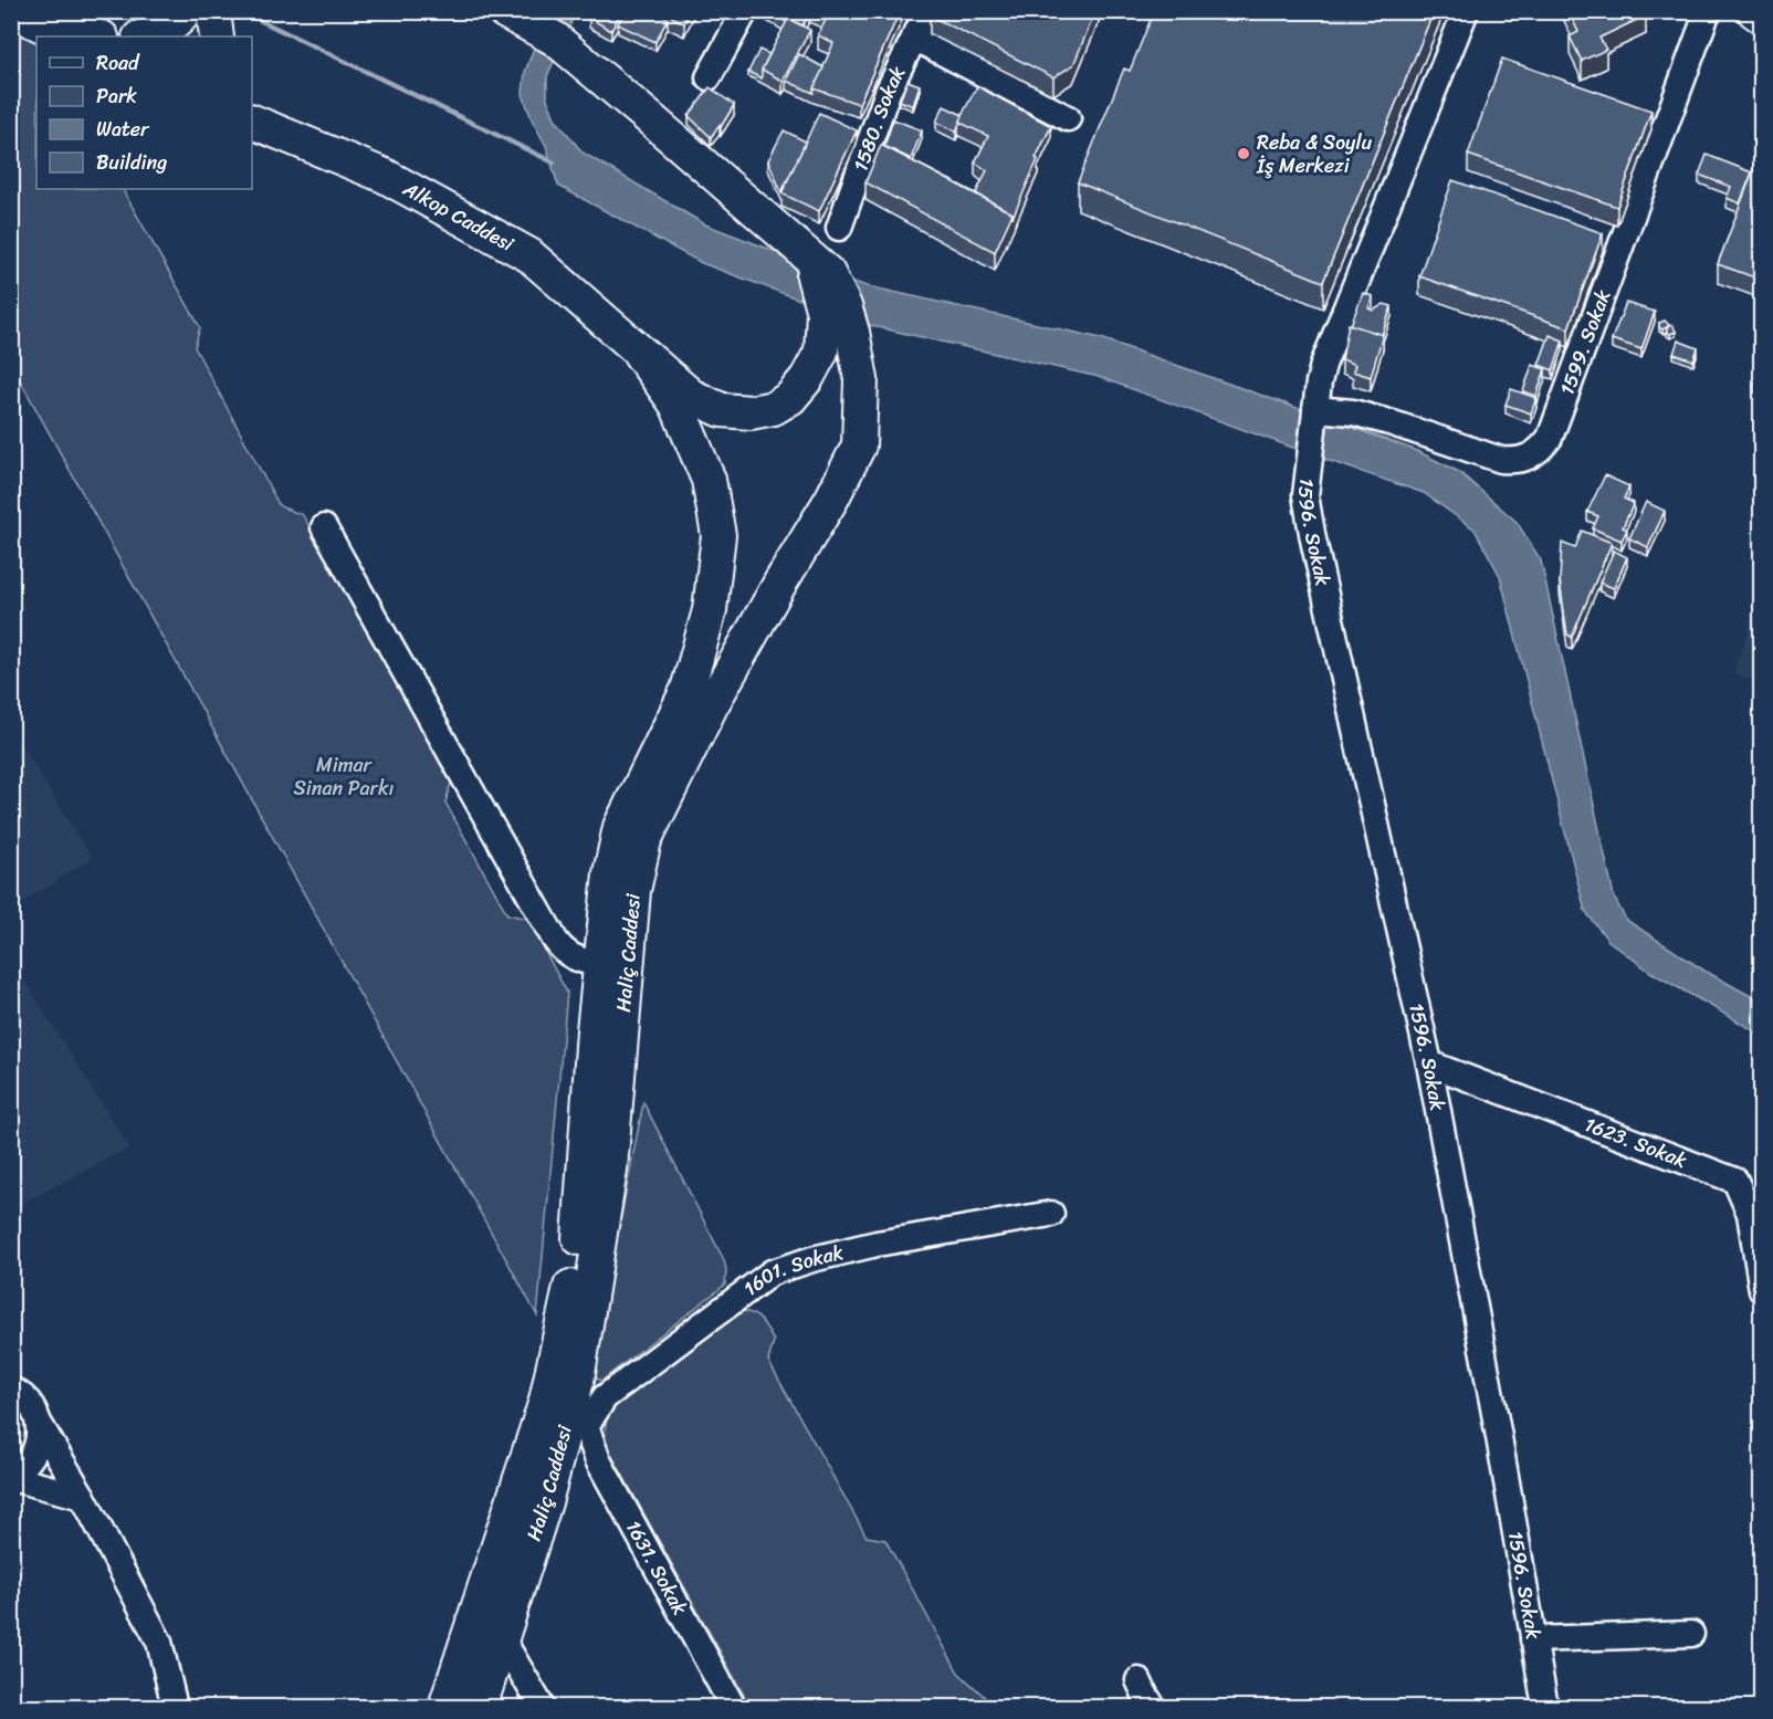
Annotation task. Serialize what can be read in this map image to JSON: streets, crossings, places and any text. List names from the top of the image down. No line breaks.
{"streets":{"main road":["Alkop Caddesi","Haliç Caddesi"],"street":["1580. Sokak","1599. Sokak","1596. Sokak","1623. Sokak","1601. Sokak","1631. Sokak"]},"crossings":[["Alkop Caddesi","Haliç Caddesi"],["1599. Sokak","1596. Sokak"],["1596. Sokak","1623. Sokak"],["Haliç Caddesi","1601. Sokak"],["Haliç Caddesi","1631. Sokak"],["1601. Sokak","1631. Sokak"]],"parks":["Mimar Sinan Parkı"],"places":["Reba & Soylu İş Merkezi"],"legend":["Road","Park","Water","Building"]}
